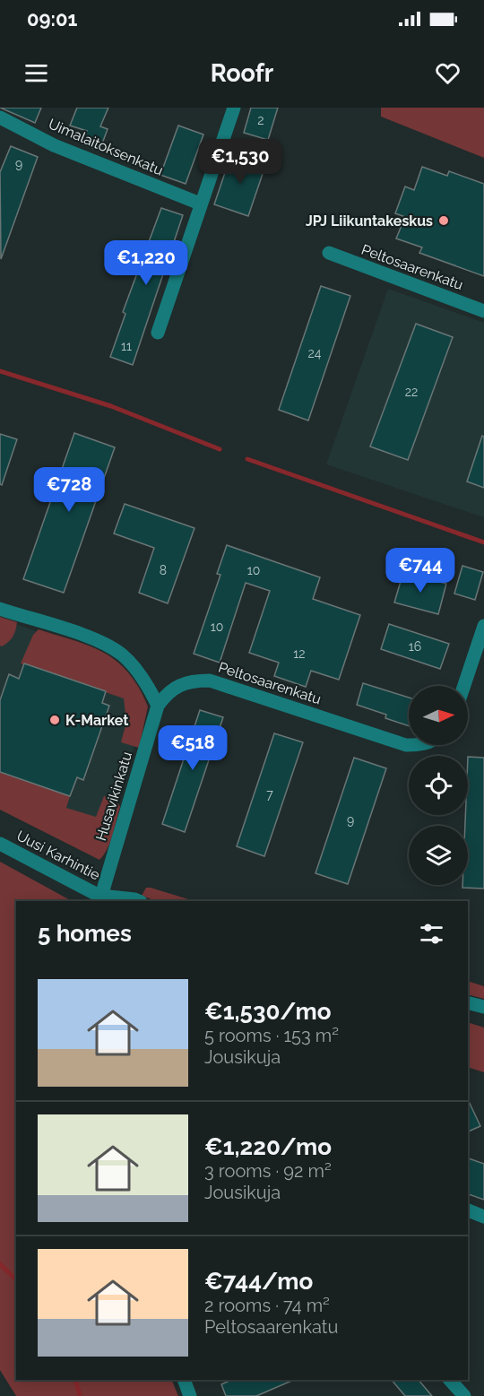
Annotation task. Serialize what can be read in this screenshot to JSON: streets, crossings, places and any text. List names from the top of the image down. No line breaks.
{"streets":{"street":["Uimalaitoksenkatu","Peltosaarenkatu","Husavikinkatu","Uusi Karhintie"]},"crossings":[["Peltosaarenkatu","Husavikinkatu"],["Husavikinkatu","Uusi Karhintie"]],"places":["JPJ Liikuntakeskus","K-Market"],"house_numbers":["2","9","11","24","22","8","10","10","16","12","7","9"],"north":"right","page":{"status":"09:01","header":"Roofr","price":["€1,530","€1,220","€728","€744","€518"],"heading":"5 homes","list":[{"name":"€1,530/mo","note":"5 rooms · 153 m² · Jousikuja"},{"name":"€1,220/mo","note":"3 rooms · 92 m² · Jousikuja"},{"name":"€744/mo","note":"2 rooms · 74 m² · Peltosaarenkatu"}]}}
